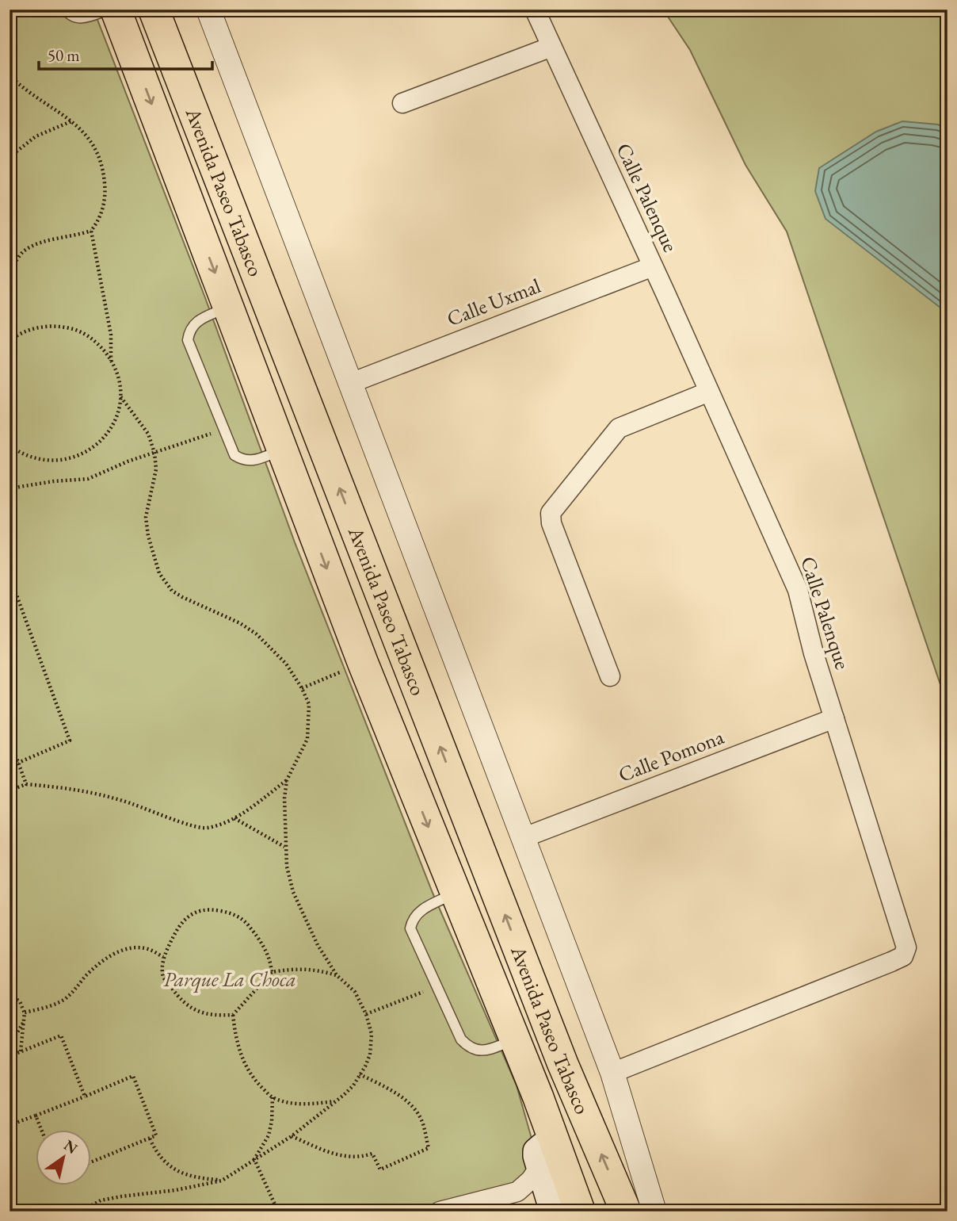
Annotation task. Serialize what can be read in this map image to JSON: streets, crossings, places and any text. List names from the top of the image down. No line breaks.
{"streets":{"main road":["Avenida Paseo Tabasco"],"street":["Calle Palenque","Calle Uxmal","Calle Pomona"]},"crossings":[["Avenida Paseo Tabasco","Calle Palenque"],["Avenida Paseo Tabasco","Calle Uxmal"],["Avenida Paseo Tabasco","Calle Pomona"],["Calle Palenque","Calle Uxmal"],["Calle Palenque","Calle Pomona"]],"parks":["Parque La Choca"],"scale_bar":"50 m","north":"top right"}
